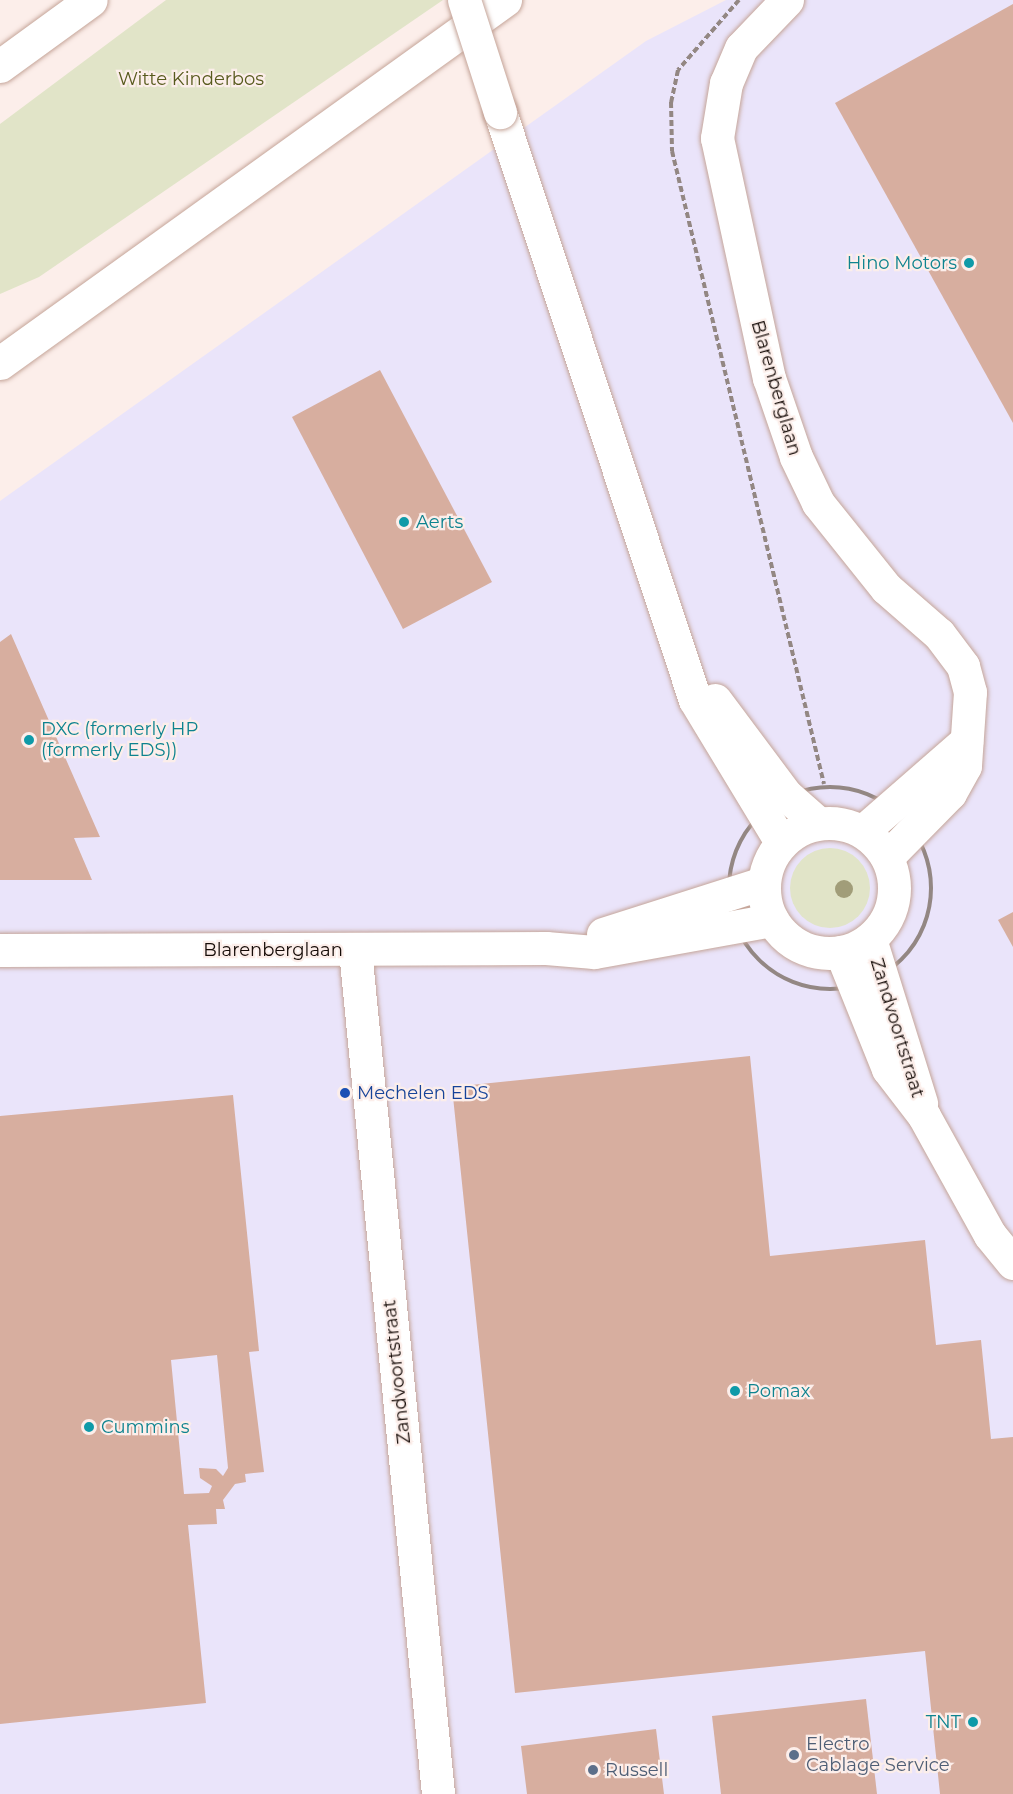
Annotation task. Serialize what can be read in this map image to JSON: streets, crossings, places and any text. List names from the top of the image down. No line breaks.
{"streets":{"main road":["Blarenberglaan","Zandvoortstraat"]},"crossings":[["Blarenberglaan","Zandvoortstraat"]],"parks":["Witte Kinderbos"],"places":["Hino Motors","Aerts","DXC (formerly HP (formerly EDS))","Mechelen EDS","Pomax","Cummins","TNT","Electro Cablage Service","Russell"]}
